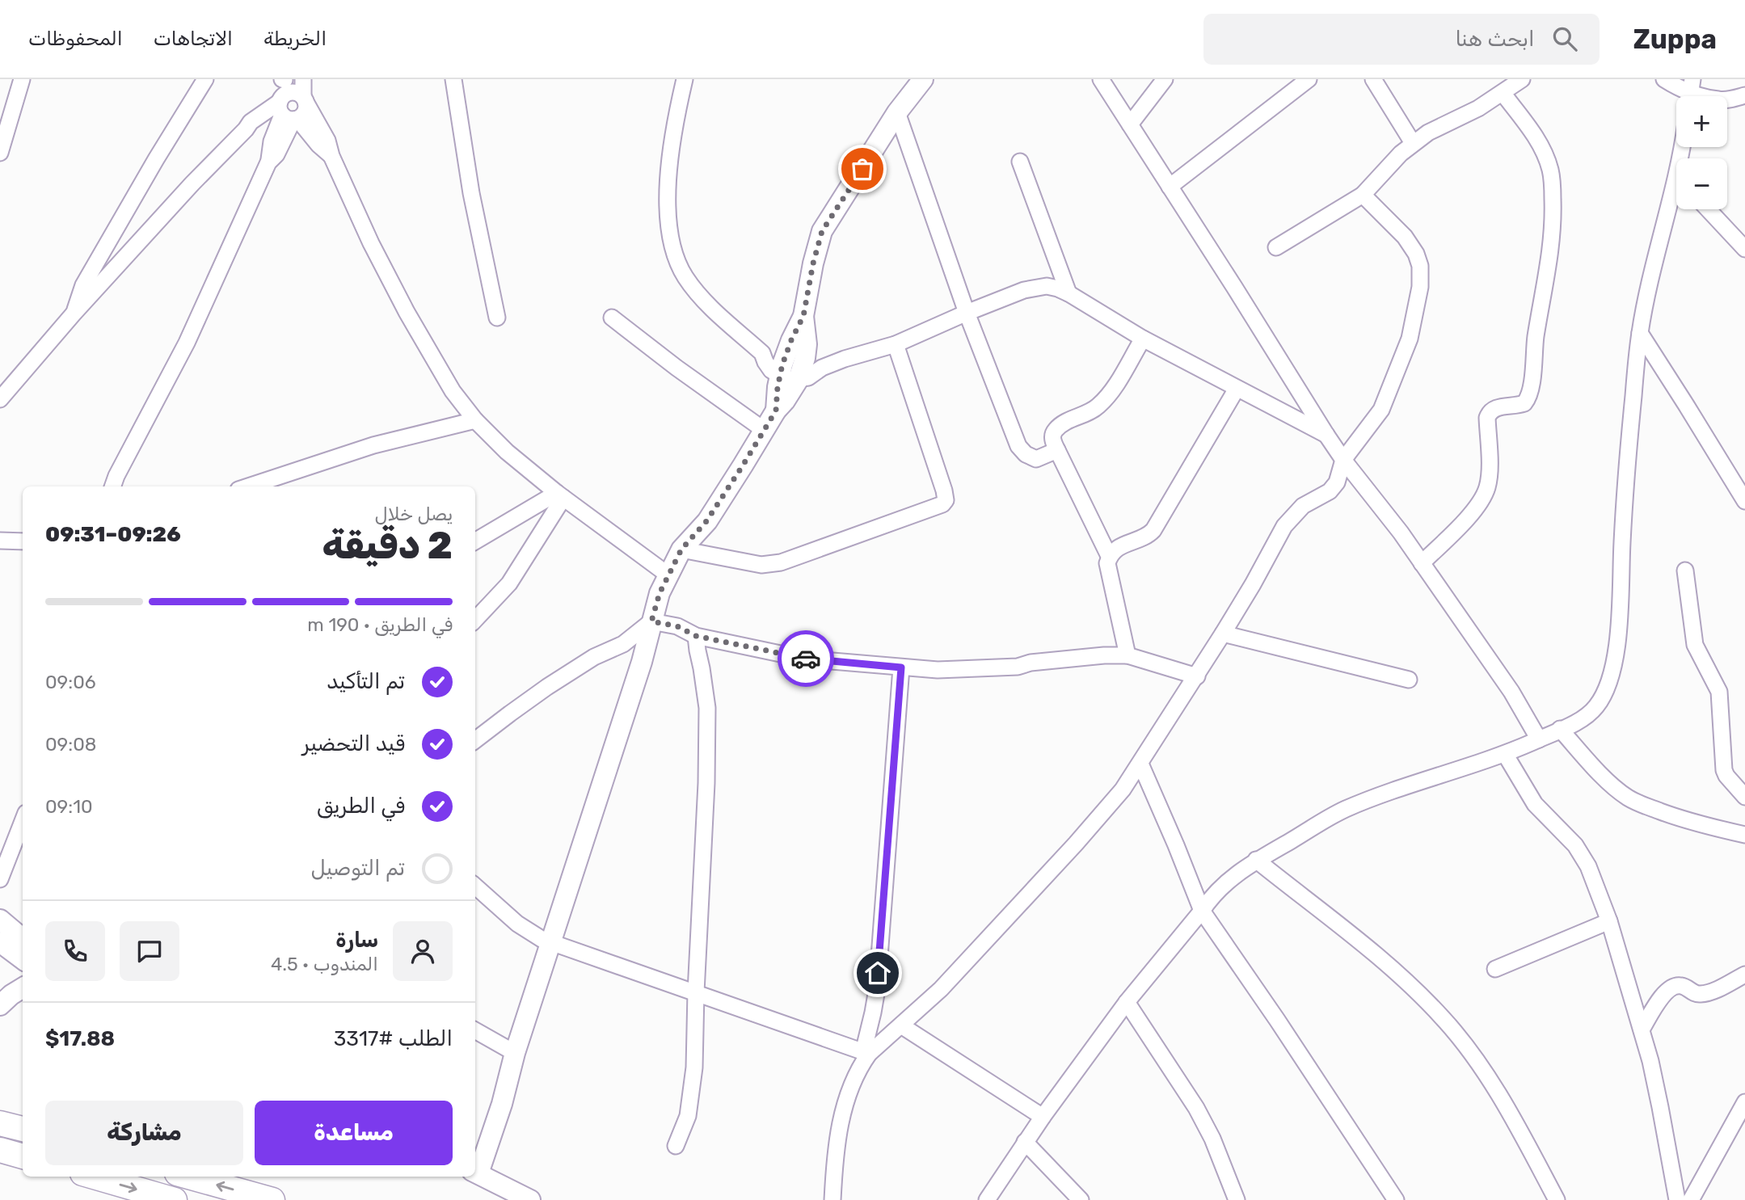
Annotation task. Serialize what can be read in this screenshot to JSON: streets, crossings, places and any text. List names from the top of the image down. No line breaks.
{"page":{"header":"Zuppa","search":"ابحث هنا","nav":["الخريطة","الاتجاهات","المحفوظات"],"map_buttons":["+","−"],"heading":["2 دقيقة","يصل خلال","09:26–09:31"],"panel":["سارة","المندوب · 4.5","الطلب #3317","$17.88"],"bar":"في الطريق · 190 m","list":[["تم التأكيد","09:06"],["قيد التحضير","09:08"],["في الطريق","09:10"],"تم التوصيل"],"buttons":["مساعدة","مشاركة"]}}
